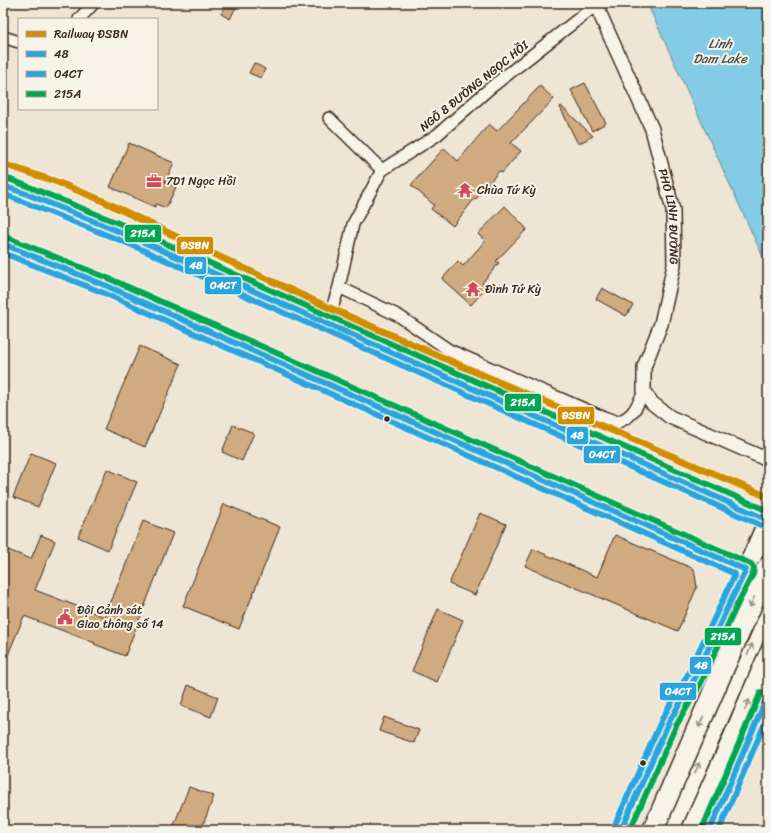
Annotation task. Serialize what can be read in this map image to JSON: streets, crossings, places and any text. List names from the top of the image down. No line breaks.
{"streets":{"street":["NGÕ 8 ĐƯỜNG NGỌC HỒI","PHỐ LINH ĐƯỜNG"]},"crossings":[["NGÕ 8 ĐƯỜNG NGỌC HỒI","PHỐ LINH ĐƯỜNG"]],"water":["Linh Dam Lake"],"places":{"office":["7D1 Ngọc Hồi"],"temple":["Chùa Tứ Kỳ","Đình Tứ Kỳ"],"public building":["Đội Cảnh sát Giao thông số 14"]},"lines":["rail line ĐSBN","transit line 215A","transit line 48","transit line 04CT"],"legend":["Railway ĐSBN","48","04CT","215A"]}
